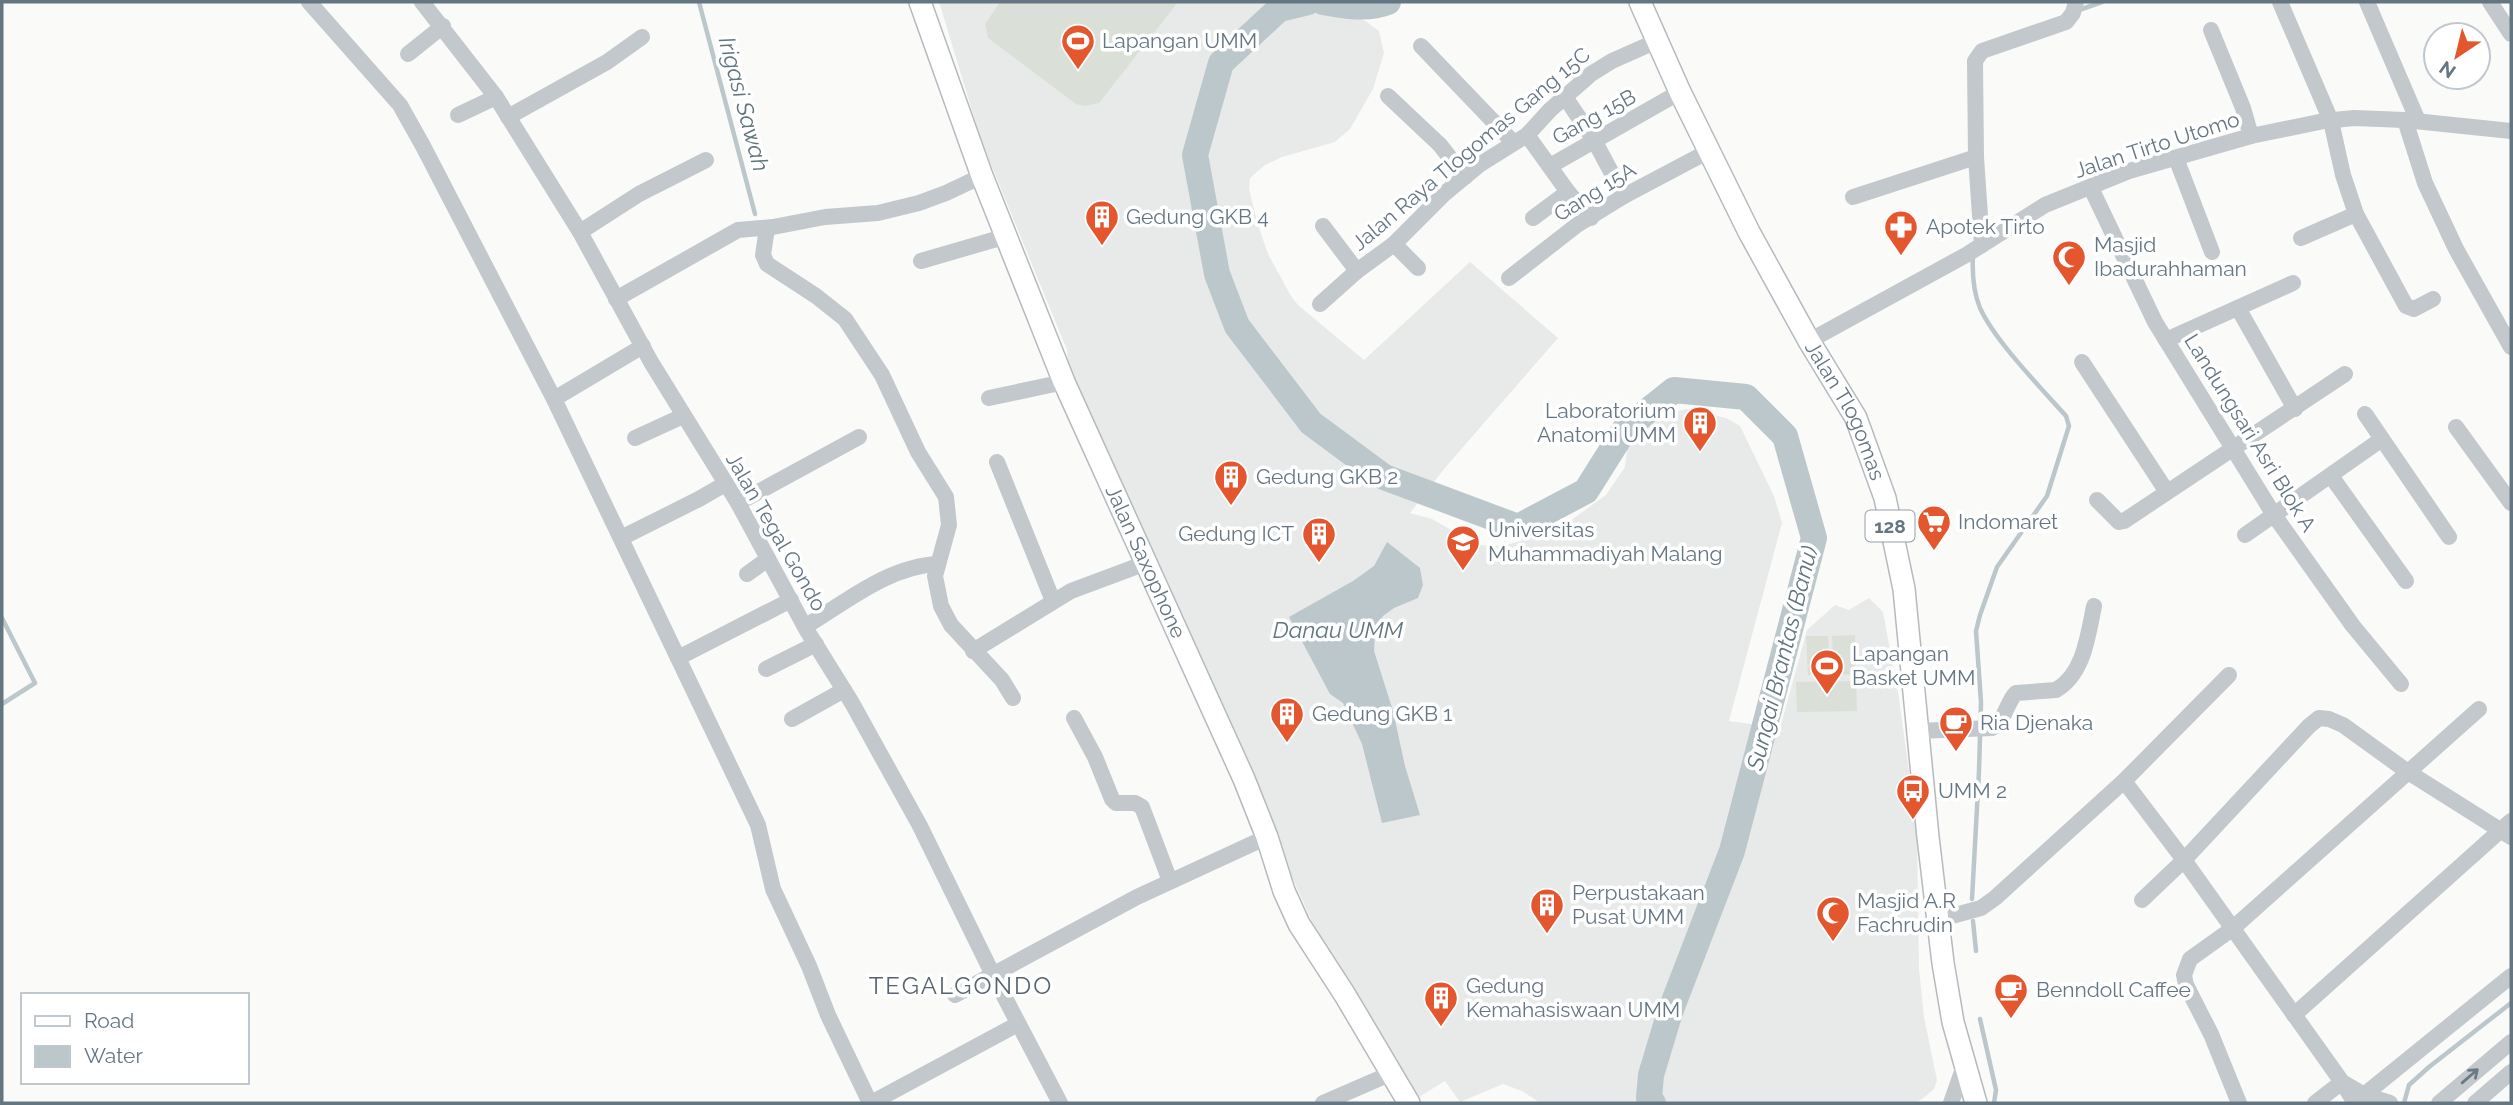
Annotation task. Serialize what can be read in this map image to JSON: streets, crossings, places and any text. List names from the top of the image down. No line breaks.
{"streets":{"main road":["Jalan Tlogomas","128","Jalan Saxophone"],"street":["Gang 15B","Jalan Tirto Utomo","Jalan Raya Tlogomas Gang 15C","Gang 15A","Landungsari Asri Blok A","Jalan Tegal Gondo"]},"crossings":[["Gang 15B","Gang 15A"],["Gang 15B","Jalan Tlogomas"],["Jalan Tirto Utomo","Jalan Tlogomas"],["Jalan Tirto Utomo","Landungsari Asri Blok A"],["Jalan Raya Tlogomas Gang 15C","Jalan Tlogomas"],["Gang 15A","Jalan Tlogomas"]],"districts":["TEGALGONDO"],"water":["Irigasi Sawah","Danau UMM","Sungai Brantas (Banu)"],"places":{"sports":["Lapangan UMM","Lapangan Basket UMM"],"building":["Gedung GKB 4","Laboratorium Anatomi UMM","Gedung GKB 2","Gedung ICT","Gedung GKB 1","Perpustakaan Pusat UMM","Gedung Kemahasiswaan UMM"],"pharmacy":["Apotek Tirto"],"mosque":["Masjid Ibadurahhaman","Masjid A.R Fachrudin"],"supermarket":["Indomaret"],"school or university":["Universitas Muhammadiyah Malang"],"cafe":["Ria Djenaka","Benndoll Caffee"],"bus stop":["UMM 2"]},"legend":["Road","Water"],"north":"bottom left"}
